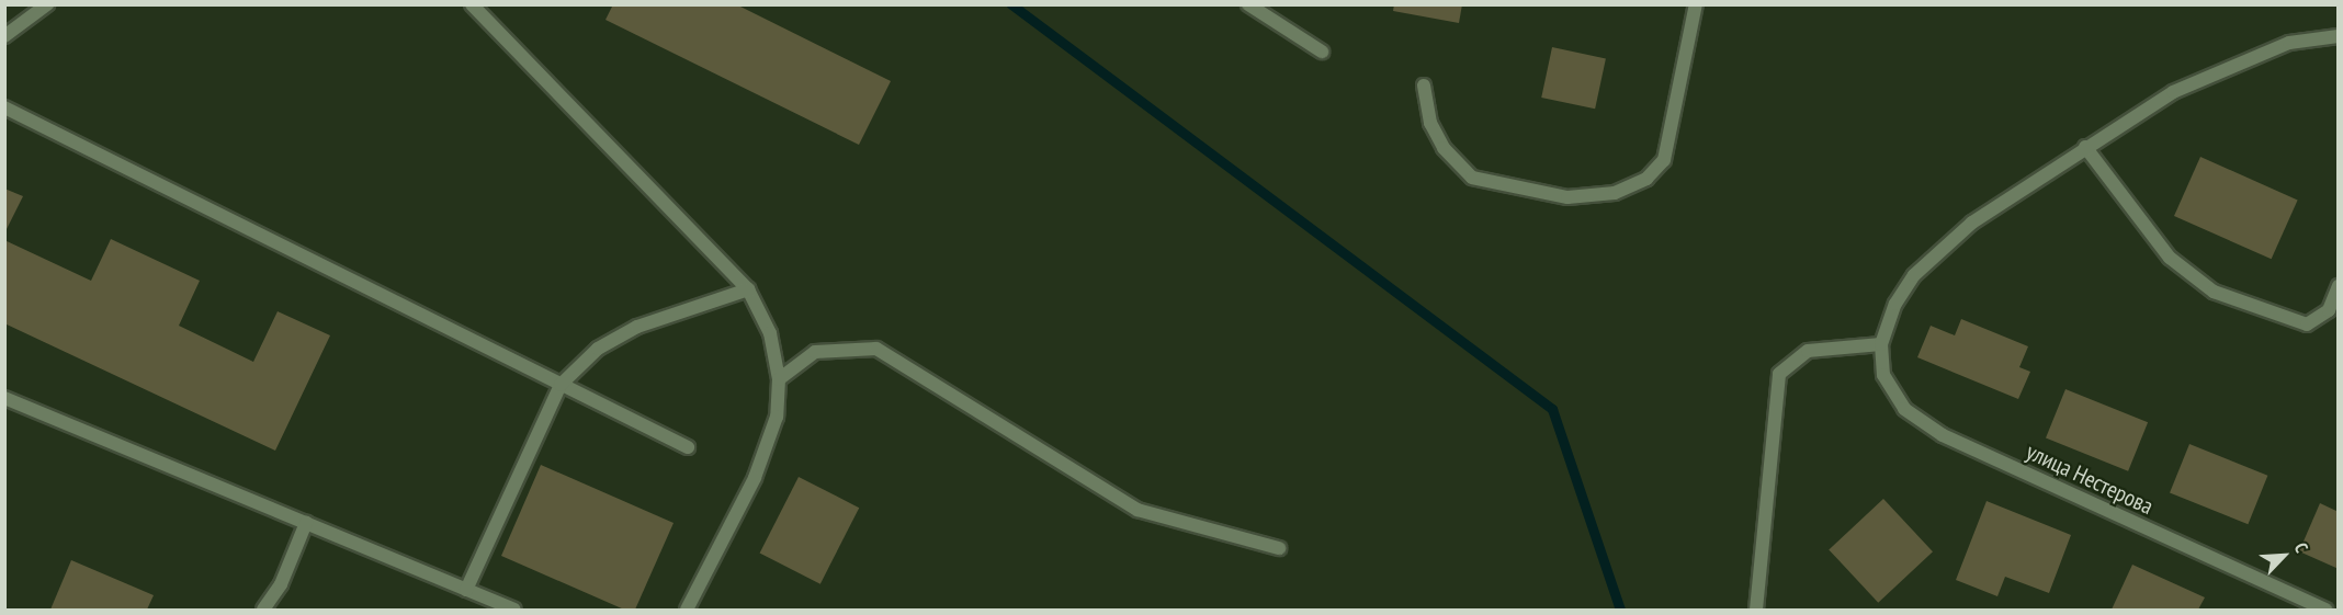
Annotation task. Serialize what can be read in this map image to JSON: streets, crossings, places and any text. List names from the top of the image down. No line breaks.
{"streets":{"street":["улица Нестерова"]},"north":"top right"}
